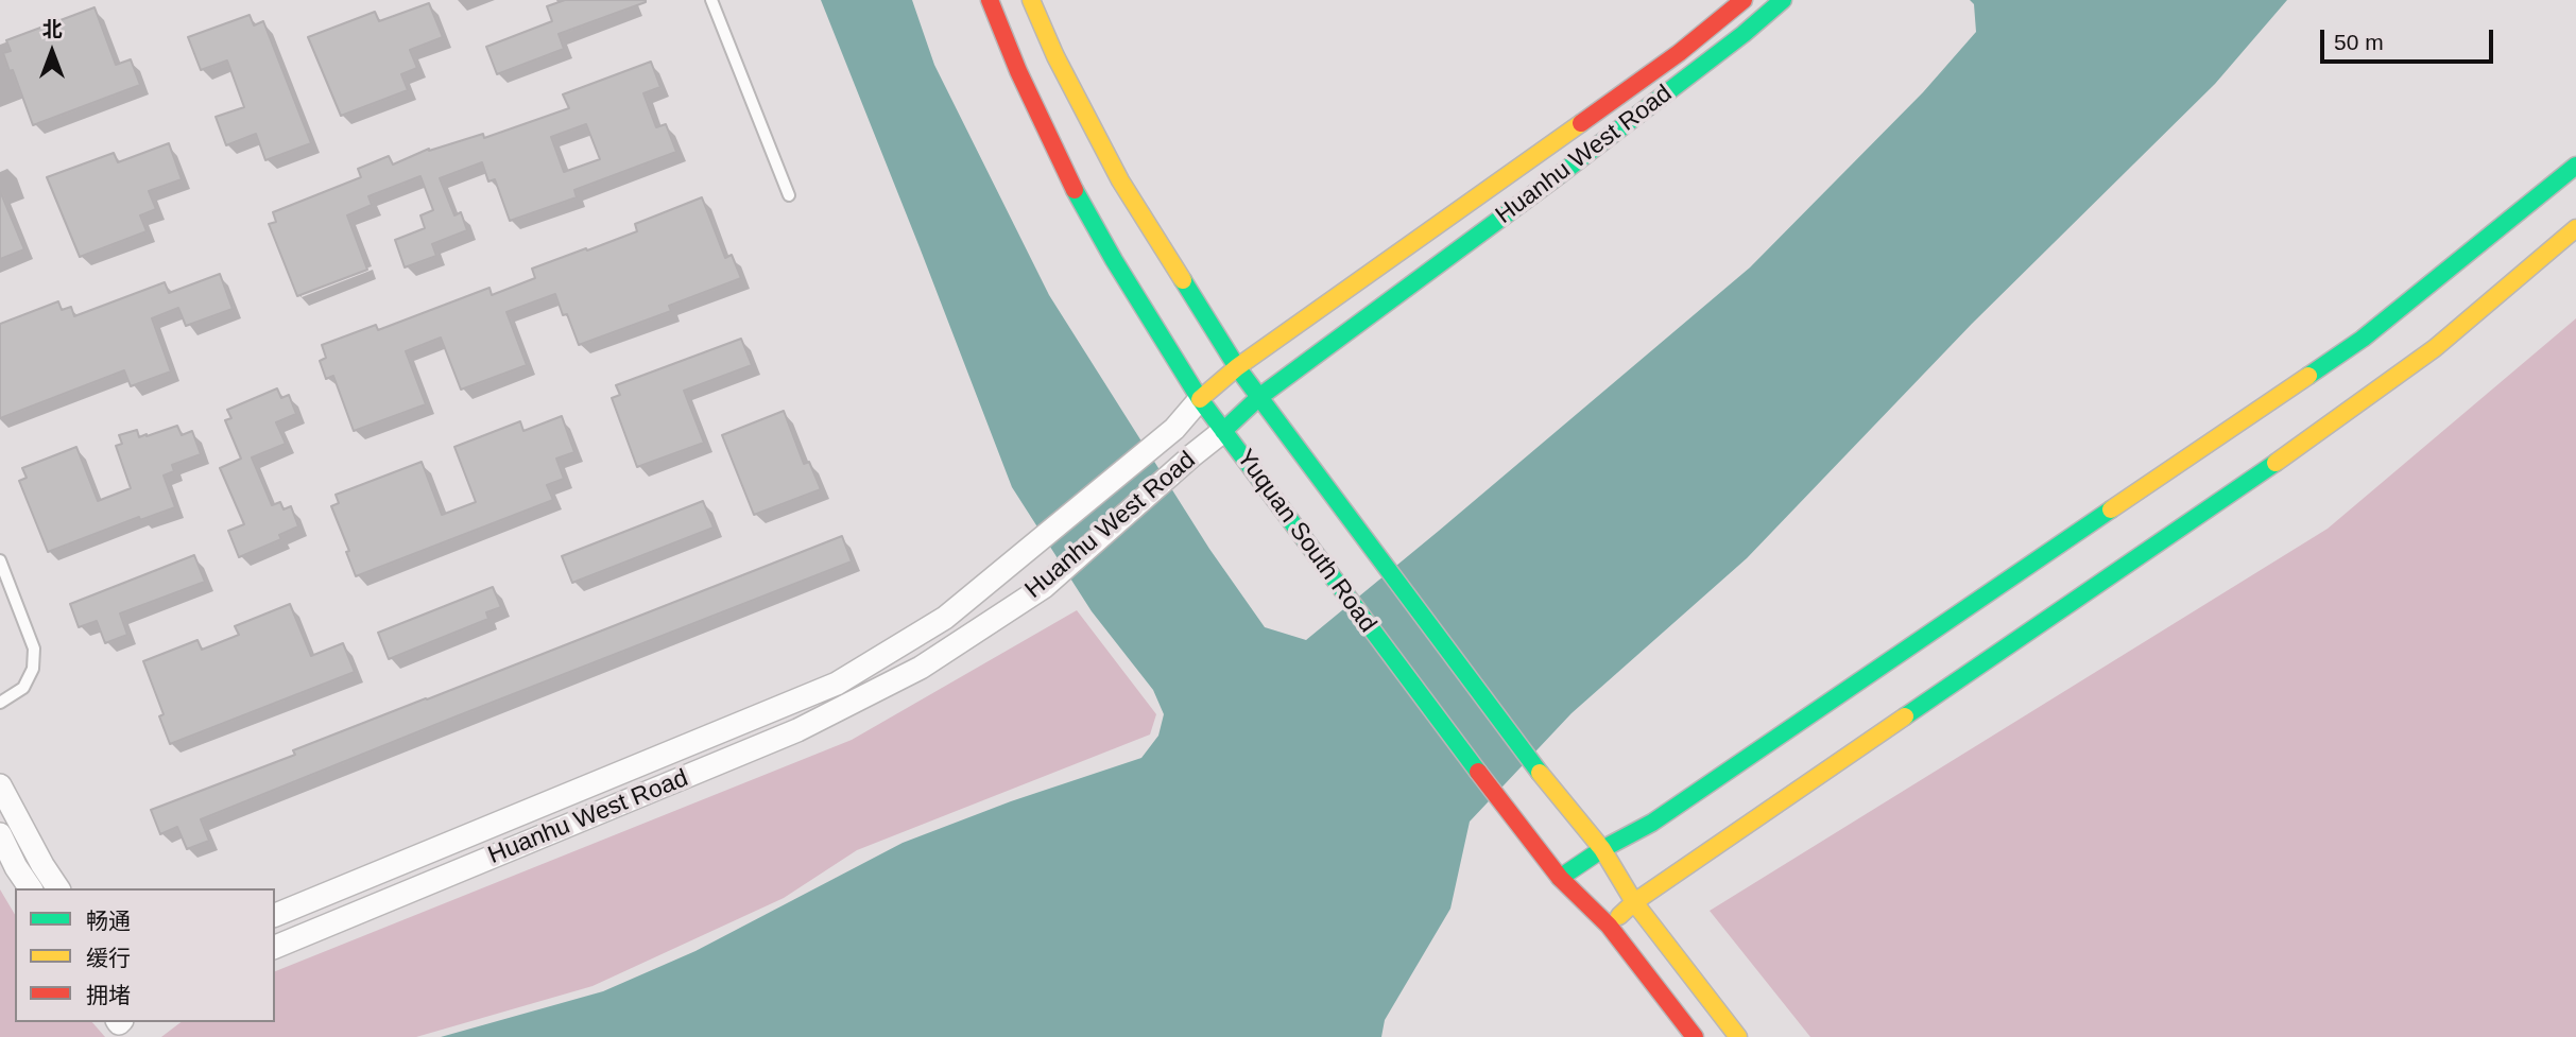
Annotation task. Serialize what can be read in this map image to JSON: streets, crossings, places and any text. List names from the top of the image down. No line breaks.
{"streets":{"street":["Huanhu West Road","Yuquan South Road"]},"crossings":[["Huanhu West Road","Yuquan South Road"]],"legend":["畅通","缓行","拥堵"],"scale_bar":"50 m","north":"top"}
